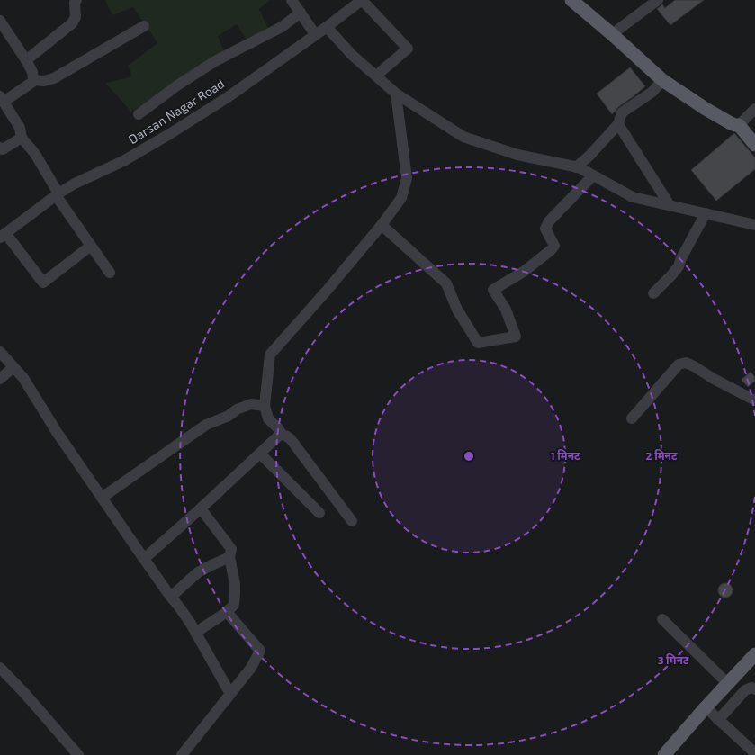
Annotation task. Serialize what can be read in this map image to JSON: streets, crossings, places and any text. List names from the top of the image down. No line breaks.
{"streets":{"street":["Darsan Nagar Road"]},"rings":["1 मिनट","2 मिनट","3 मिनट"]}
